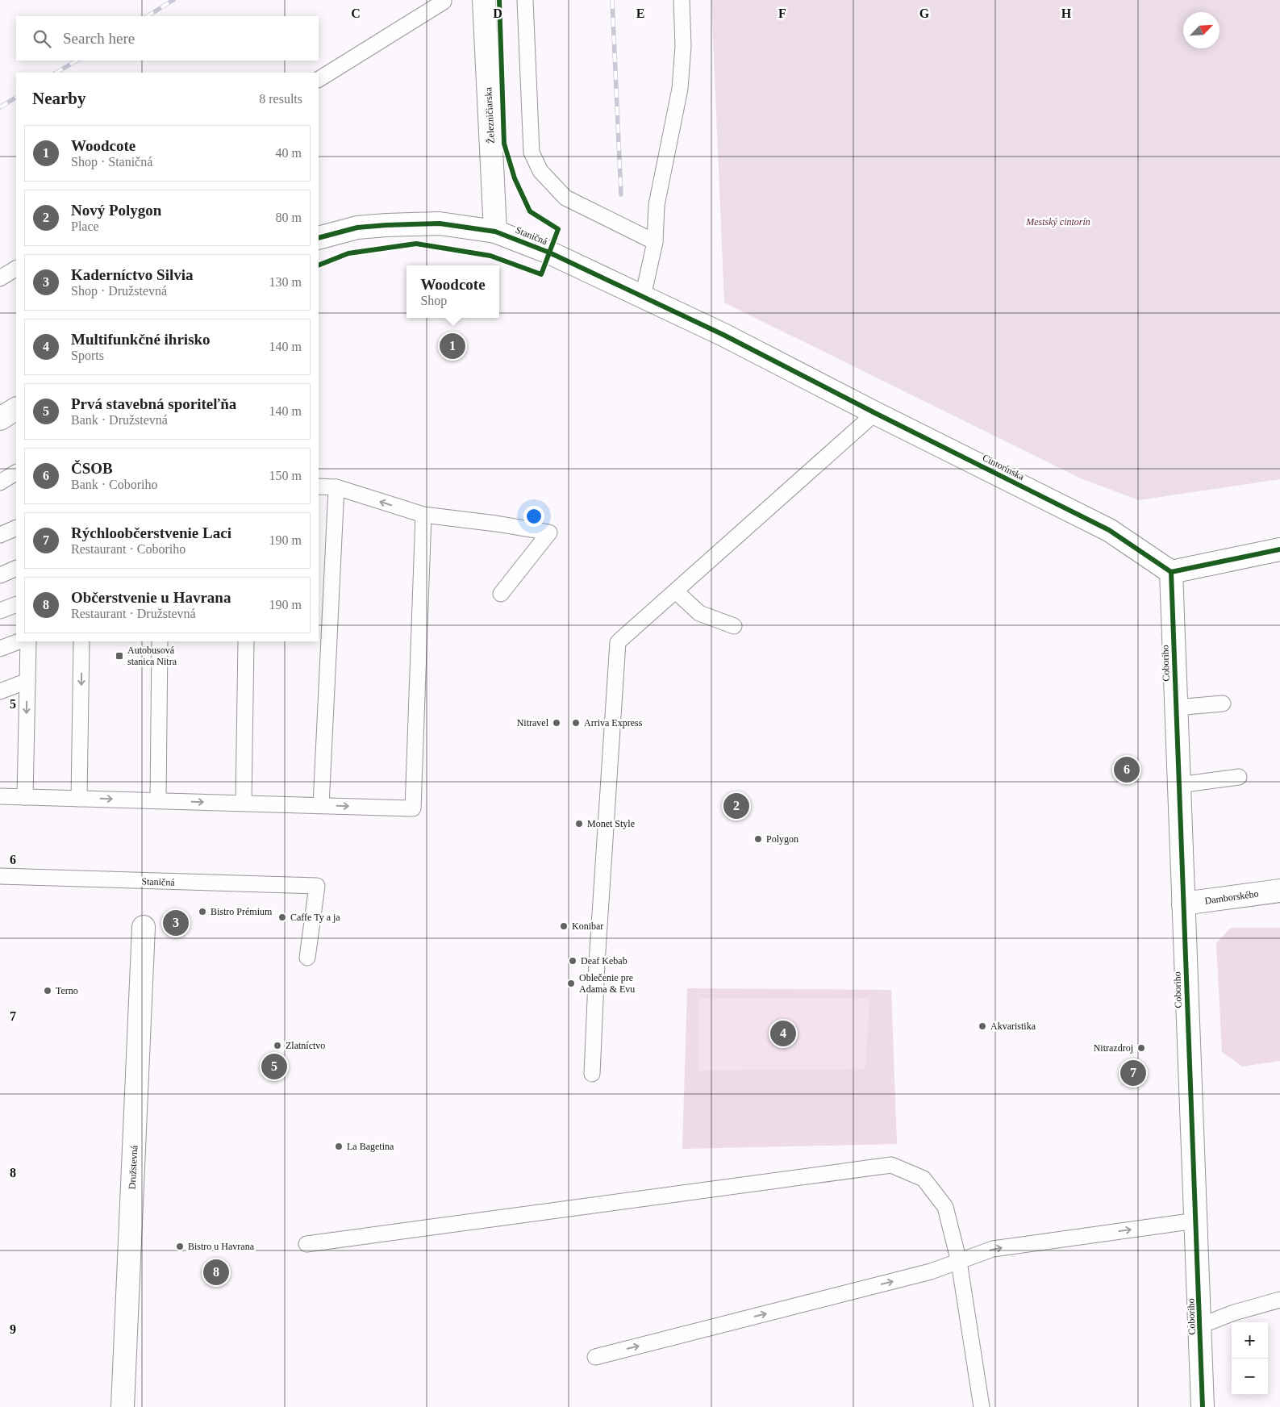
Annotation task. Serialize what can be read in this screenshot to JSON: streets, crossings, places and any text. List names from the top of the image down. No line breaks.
{"streets":{"street":["Železničiarska","Staničná","Cintorínska","Coboriho","Damborského","Družstevná"]},"crossings":[["Železničiarska","Staničná"],["Staničná","Cintorínska"],["Cintorínska","Coboriho"],["Coboriho","Damborského"]],"parks":["Mestský cintorín"],"places":{"transit":["Autobusová stanica Nitra"],"other":["Nitravel","Arriva Express","Monet Style","Polygon","Bistro Prémium","Caffe Ty a ja","Konibar","Deaf Kebab","Oblečenie pre Adama & Evu","Terno","Akvaristika","Zlatníctvo","Nitrazdroj","La Bagetina","Bistro u Havrana"]},"north":"top right","page":{"search":"Search here","heading":["Nearby","8 results"],"list":[{"mark":"1","name":"Woodcote","note":"Shop · Staničná","value":"40 m"},{"mark":"2","name":"Nový Polygon","note":"Place","value":"80 m"},{"mark":"3","name":"Kaderníctvo Silvia","note":"Shop · Družstevná","value":"130 m"},{"mark":"4","name":"Multifunkčné ihrisko","note":"Sports","value":"140 m"},{"mark":"5","name":"Prvá stavebná sporiteľňa","note":"Bank · Družstevná","value":"140 m"},{"mark":"6","name":"ČSOB","note":"Bank · Coboriho","value":"150 m"},{"mark":"7","name":"Rýchloobčerstvenie Laci","note":"Restaurant · Coboriho","value":"190 m"},{"mark":"8","name":"Občerstvenie u Havrana","note":"Restaurant · Družstevná","value":"190 m"}],"popup":["Woodcote","Shop"],"pins":["1","6","2","3","4","5","7","8"],"map_buttons":["+","−"]},"grid":{"columns":["C","D","E","F","G","H"],"rows":["5","6","7","8","9"]}}
